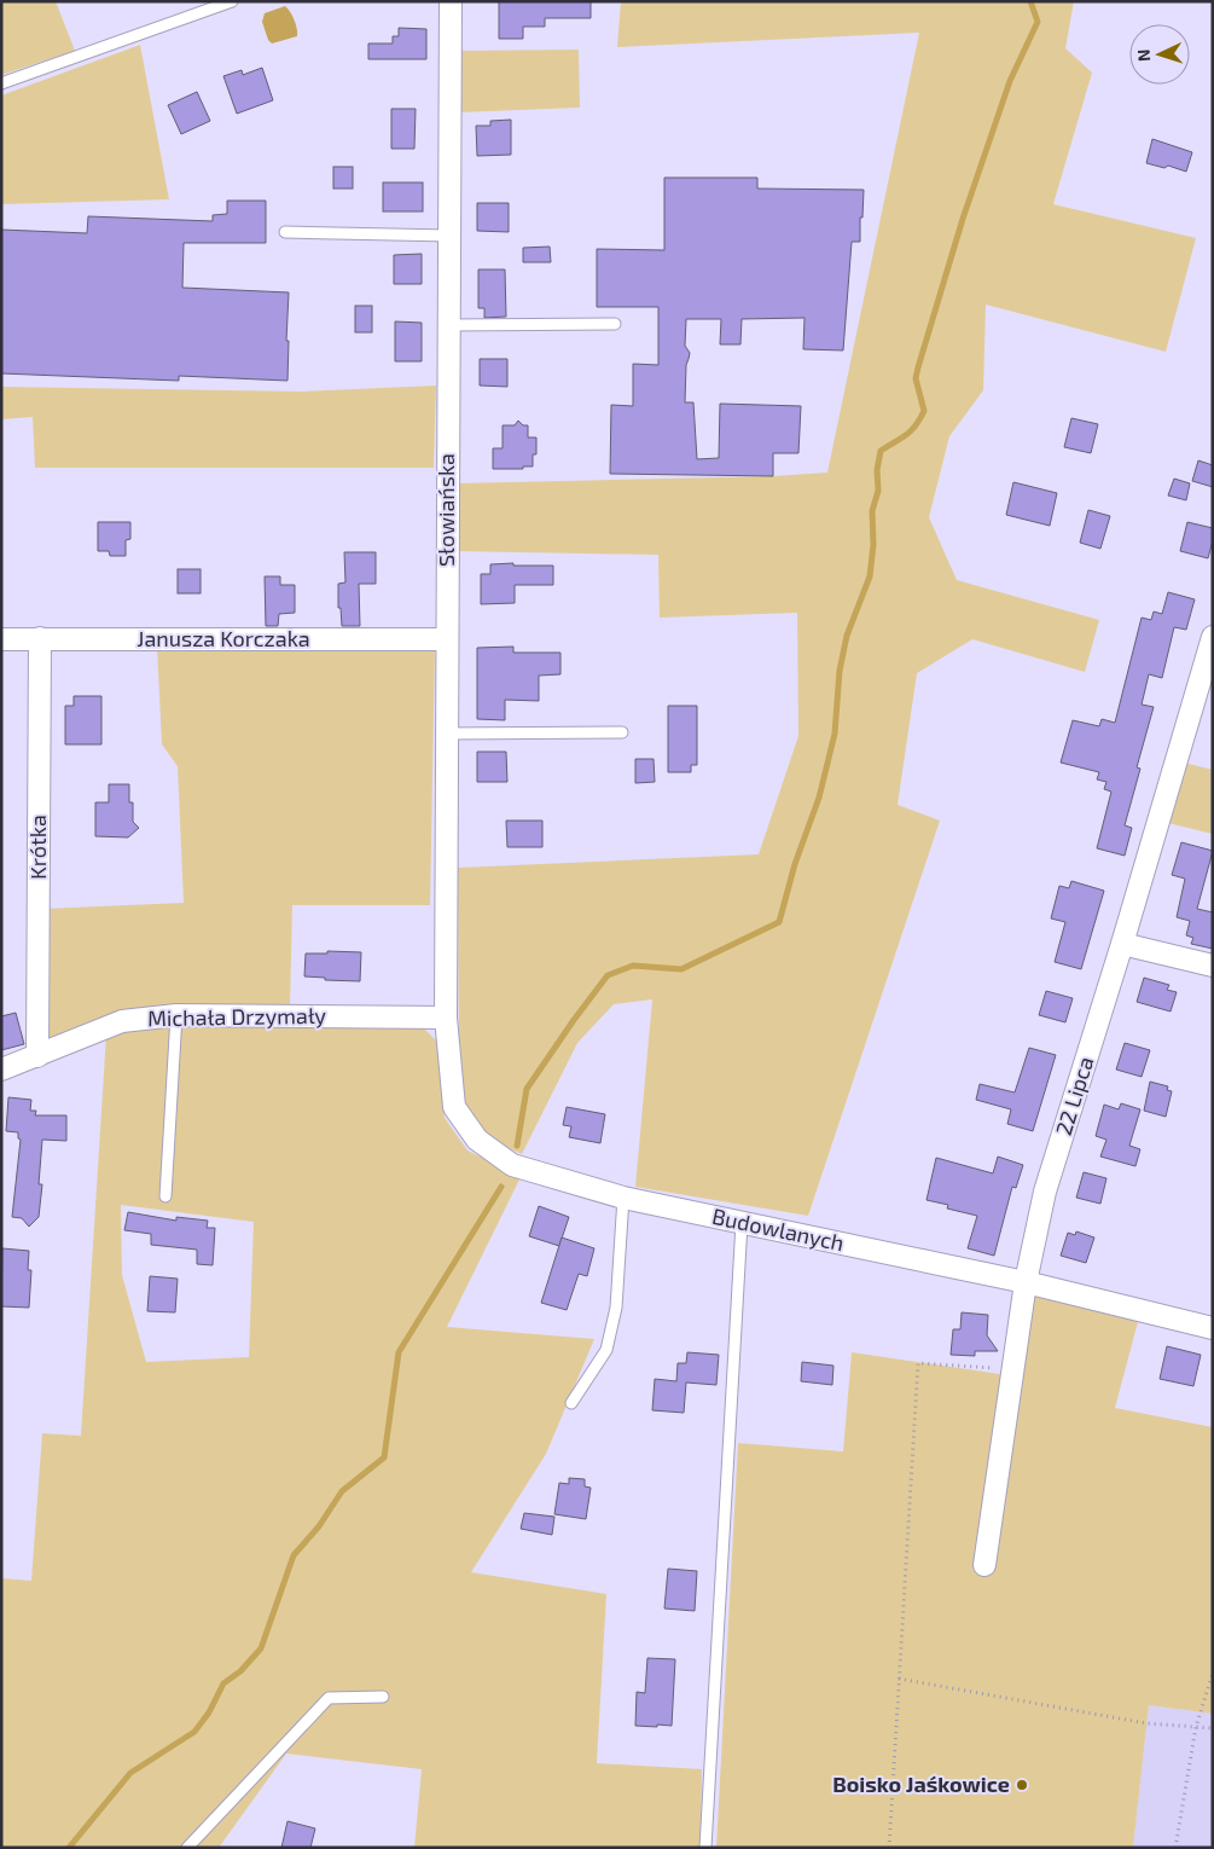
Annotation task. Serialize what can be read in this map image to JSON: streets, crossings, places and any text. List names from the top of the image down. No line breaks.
{"streets":{"street":["Słowiańska","Janusza Korczaka","Krótka","Michała Drzymały","22 Lipca","Budowlanych"]},"crossings":[["Słowiańska","Janusza Korczaka"],["Słowiańska","Michała Drzymały"],["Słowiańska","Budowlanych"],["Janusza Korczaka","Krótka"],["Krótka","Michała Drzymały"],["Michała Drzymały","Budowlanych"],["22 Lipca","Budowlanych"]],"places":["Boisko Jaśkowice"],"north":"left"}
